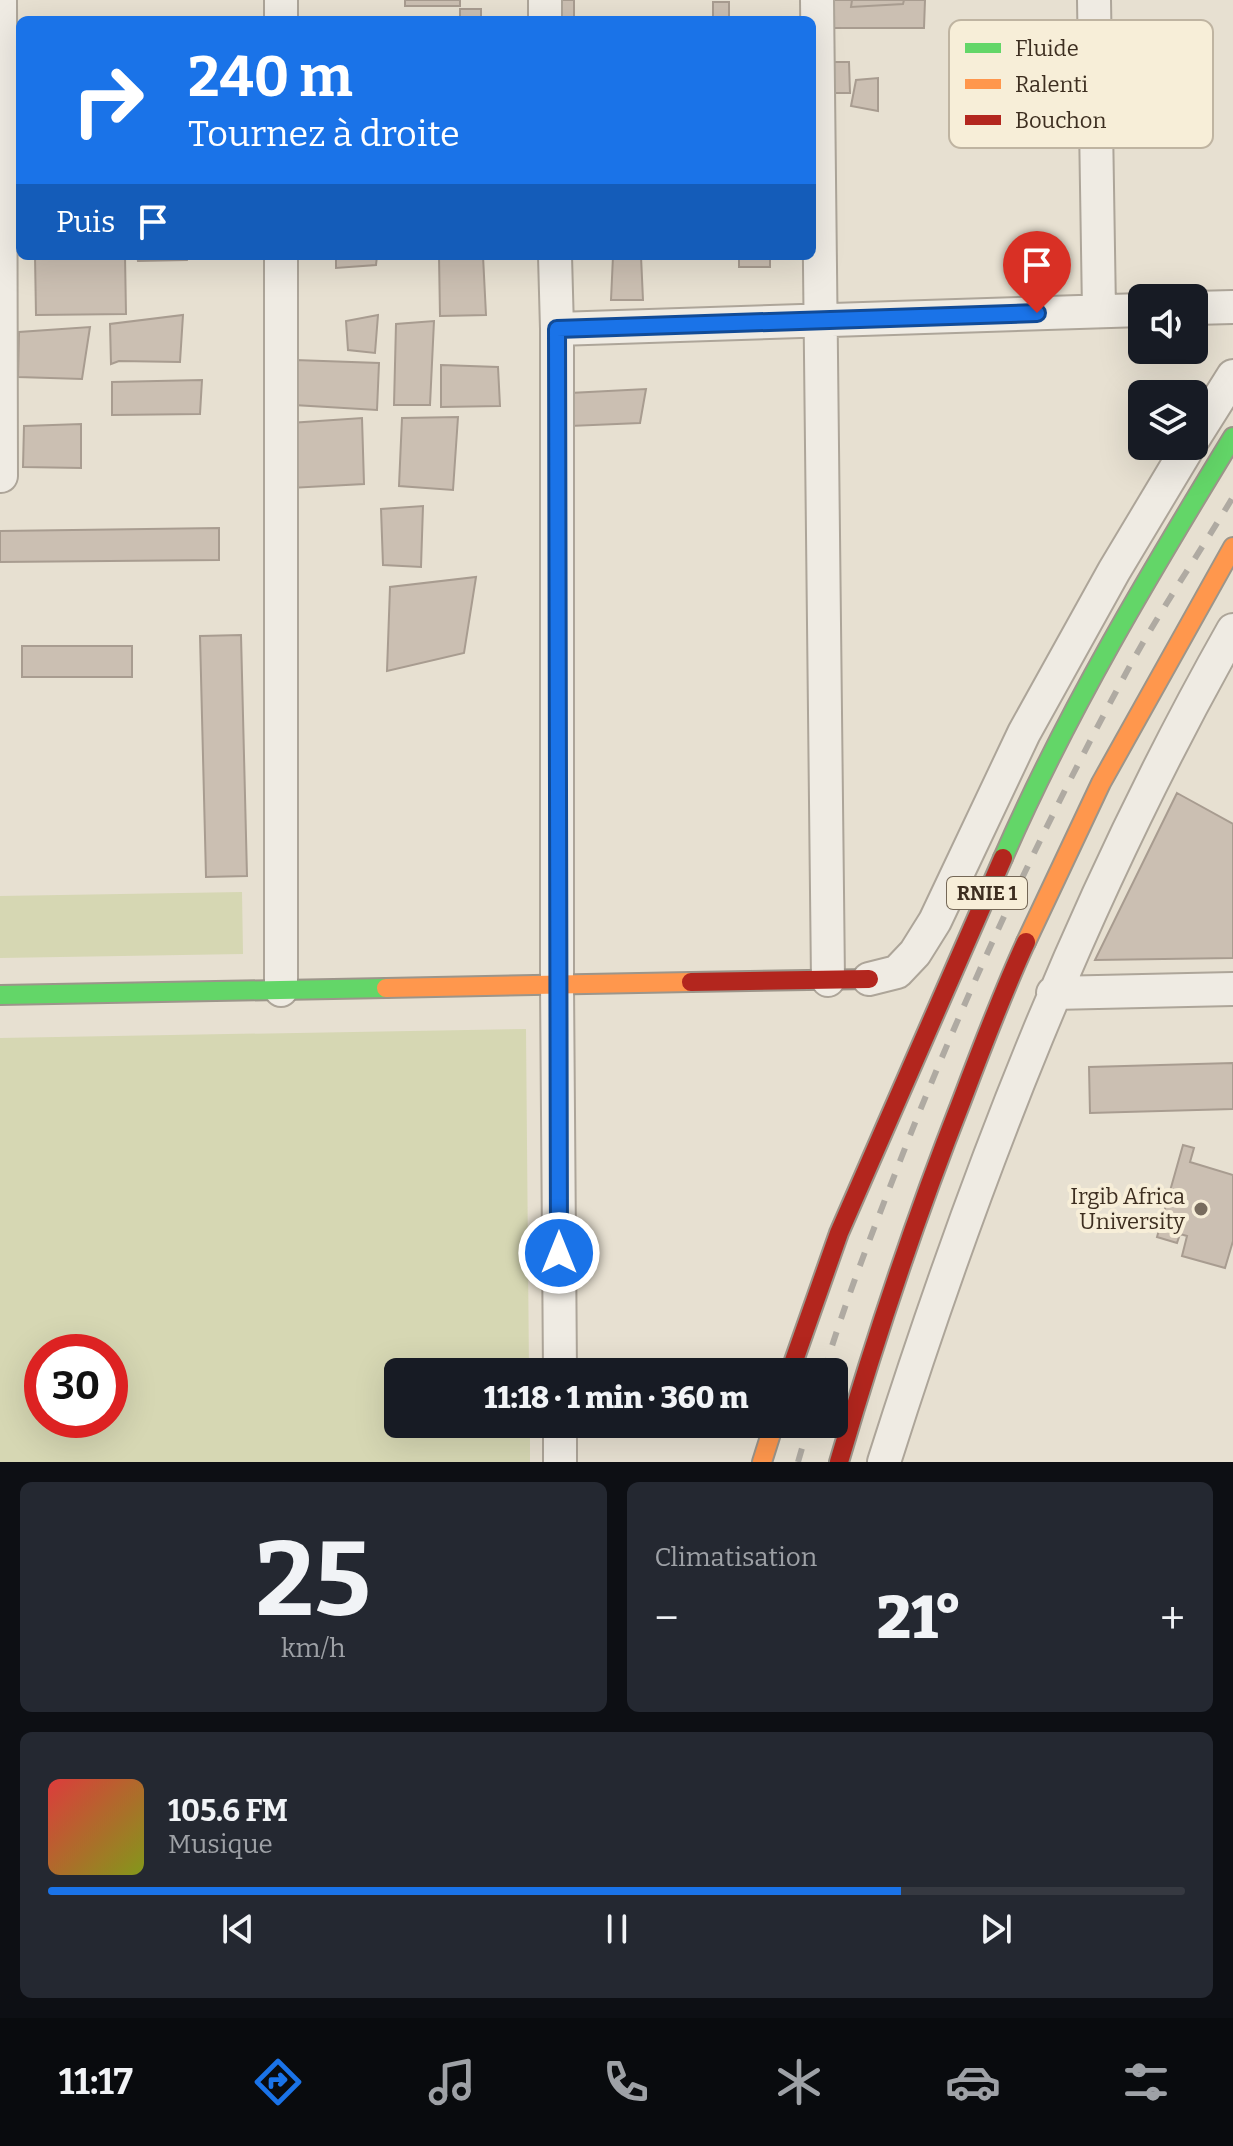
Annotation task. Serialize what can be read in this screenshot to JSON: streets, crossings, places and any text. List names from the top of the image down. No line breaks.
{"streets":{"main road":["RNIE 1"]},"places":["Irgib Africa University"],"legend":["Fluide","Ralenti","Bouchon"],"page":{"turn":["240 m","Tournez à droite"],"then":"Puis","limit":"30","trip":"11:18 · 1 min · 360 m","tile":[["25","km/h"],"Climatisation"],"heat":["−","21°","+"],"song":["105.6 FM","Musique"],"tabs":"11:17"}}
